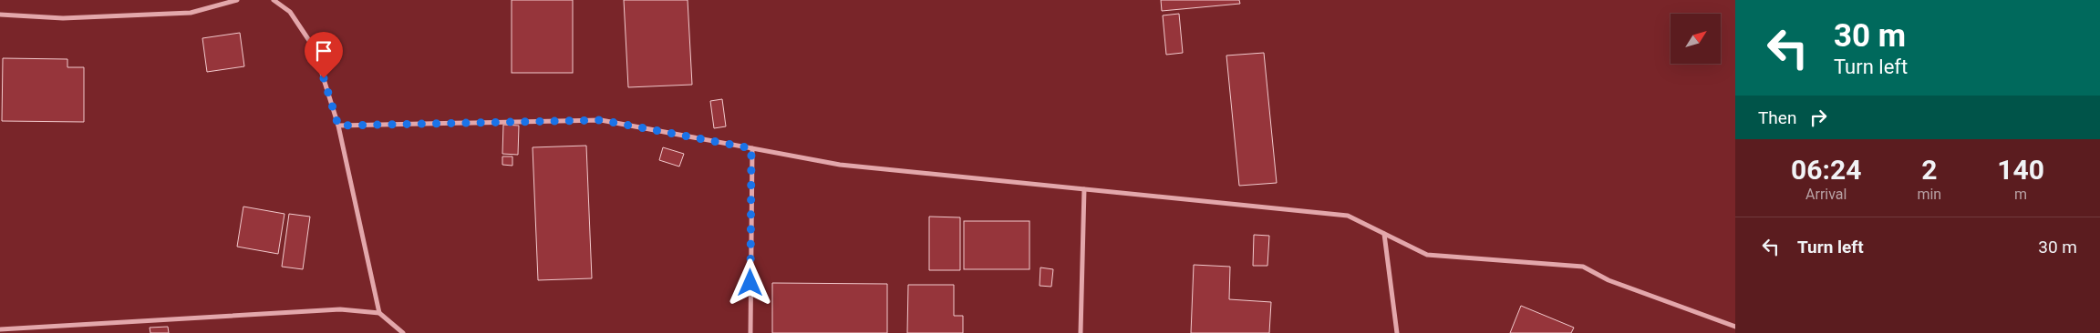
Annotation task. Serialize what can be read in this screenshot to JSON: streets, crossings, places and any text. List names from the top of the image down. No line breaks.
{"north":"top right","page":{"turn":["30 m","Turn left"],"then":"Then","eta":["06:24","Arrival","2","min","140","m"],"list":[{"name":"Turn left","value":"30 m"}]}}
